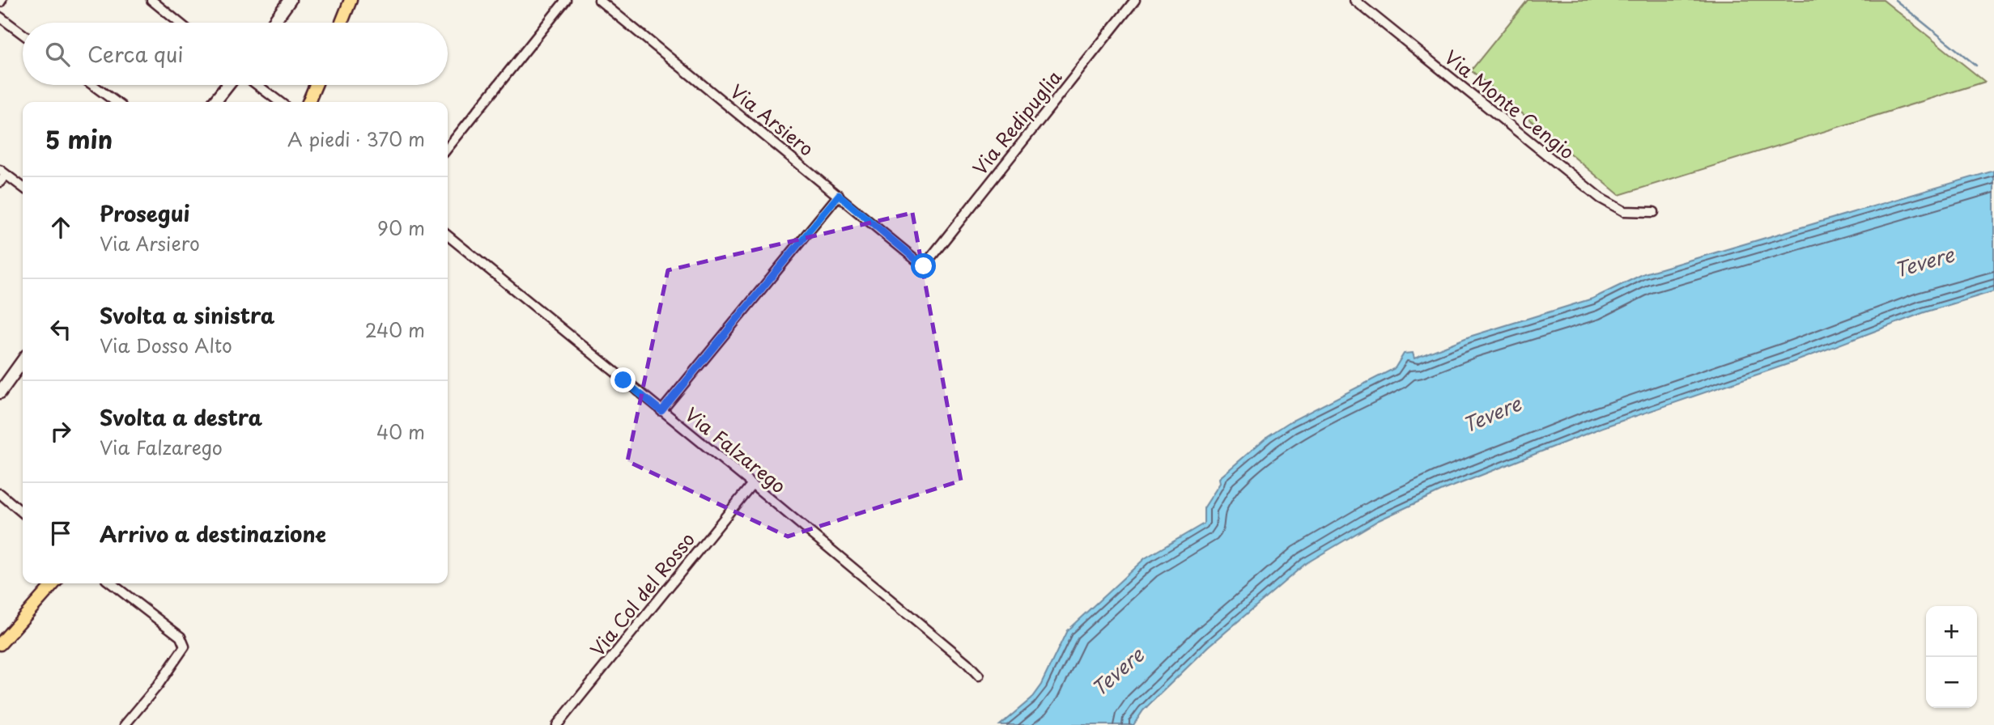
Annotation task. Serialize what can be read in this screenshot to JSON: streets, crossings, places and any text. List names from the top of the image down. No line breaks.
{"streets":{"street":["Via Monte Cengio","Via Arsiero","Via Redipuglia","Via Falzarego","Via Col del Rosso"]},"crossings":[["Via Arsiero","Via Redipuglia"],["Via Falzarego","Via Col del Rosso"]],"water":["Tevere"],"page":{"search":"Cerca qui","heading":["5 min","A piedi · 370 m"],"list":[["Prosegui","Via Arsiero","90 m"],["Svolta a sinistra","Via Dosso Alto","240 m"],["Svolta a destra","Via Falzarego","40 m"],"Arrivo a destinazione"],"map_buttons":["+","−"]}}
